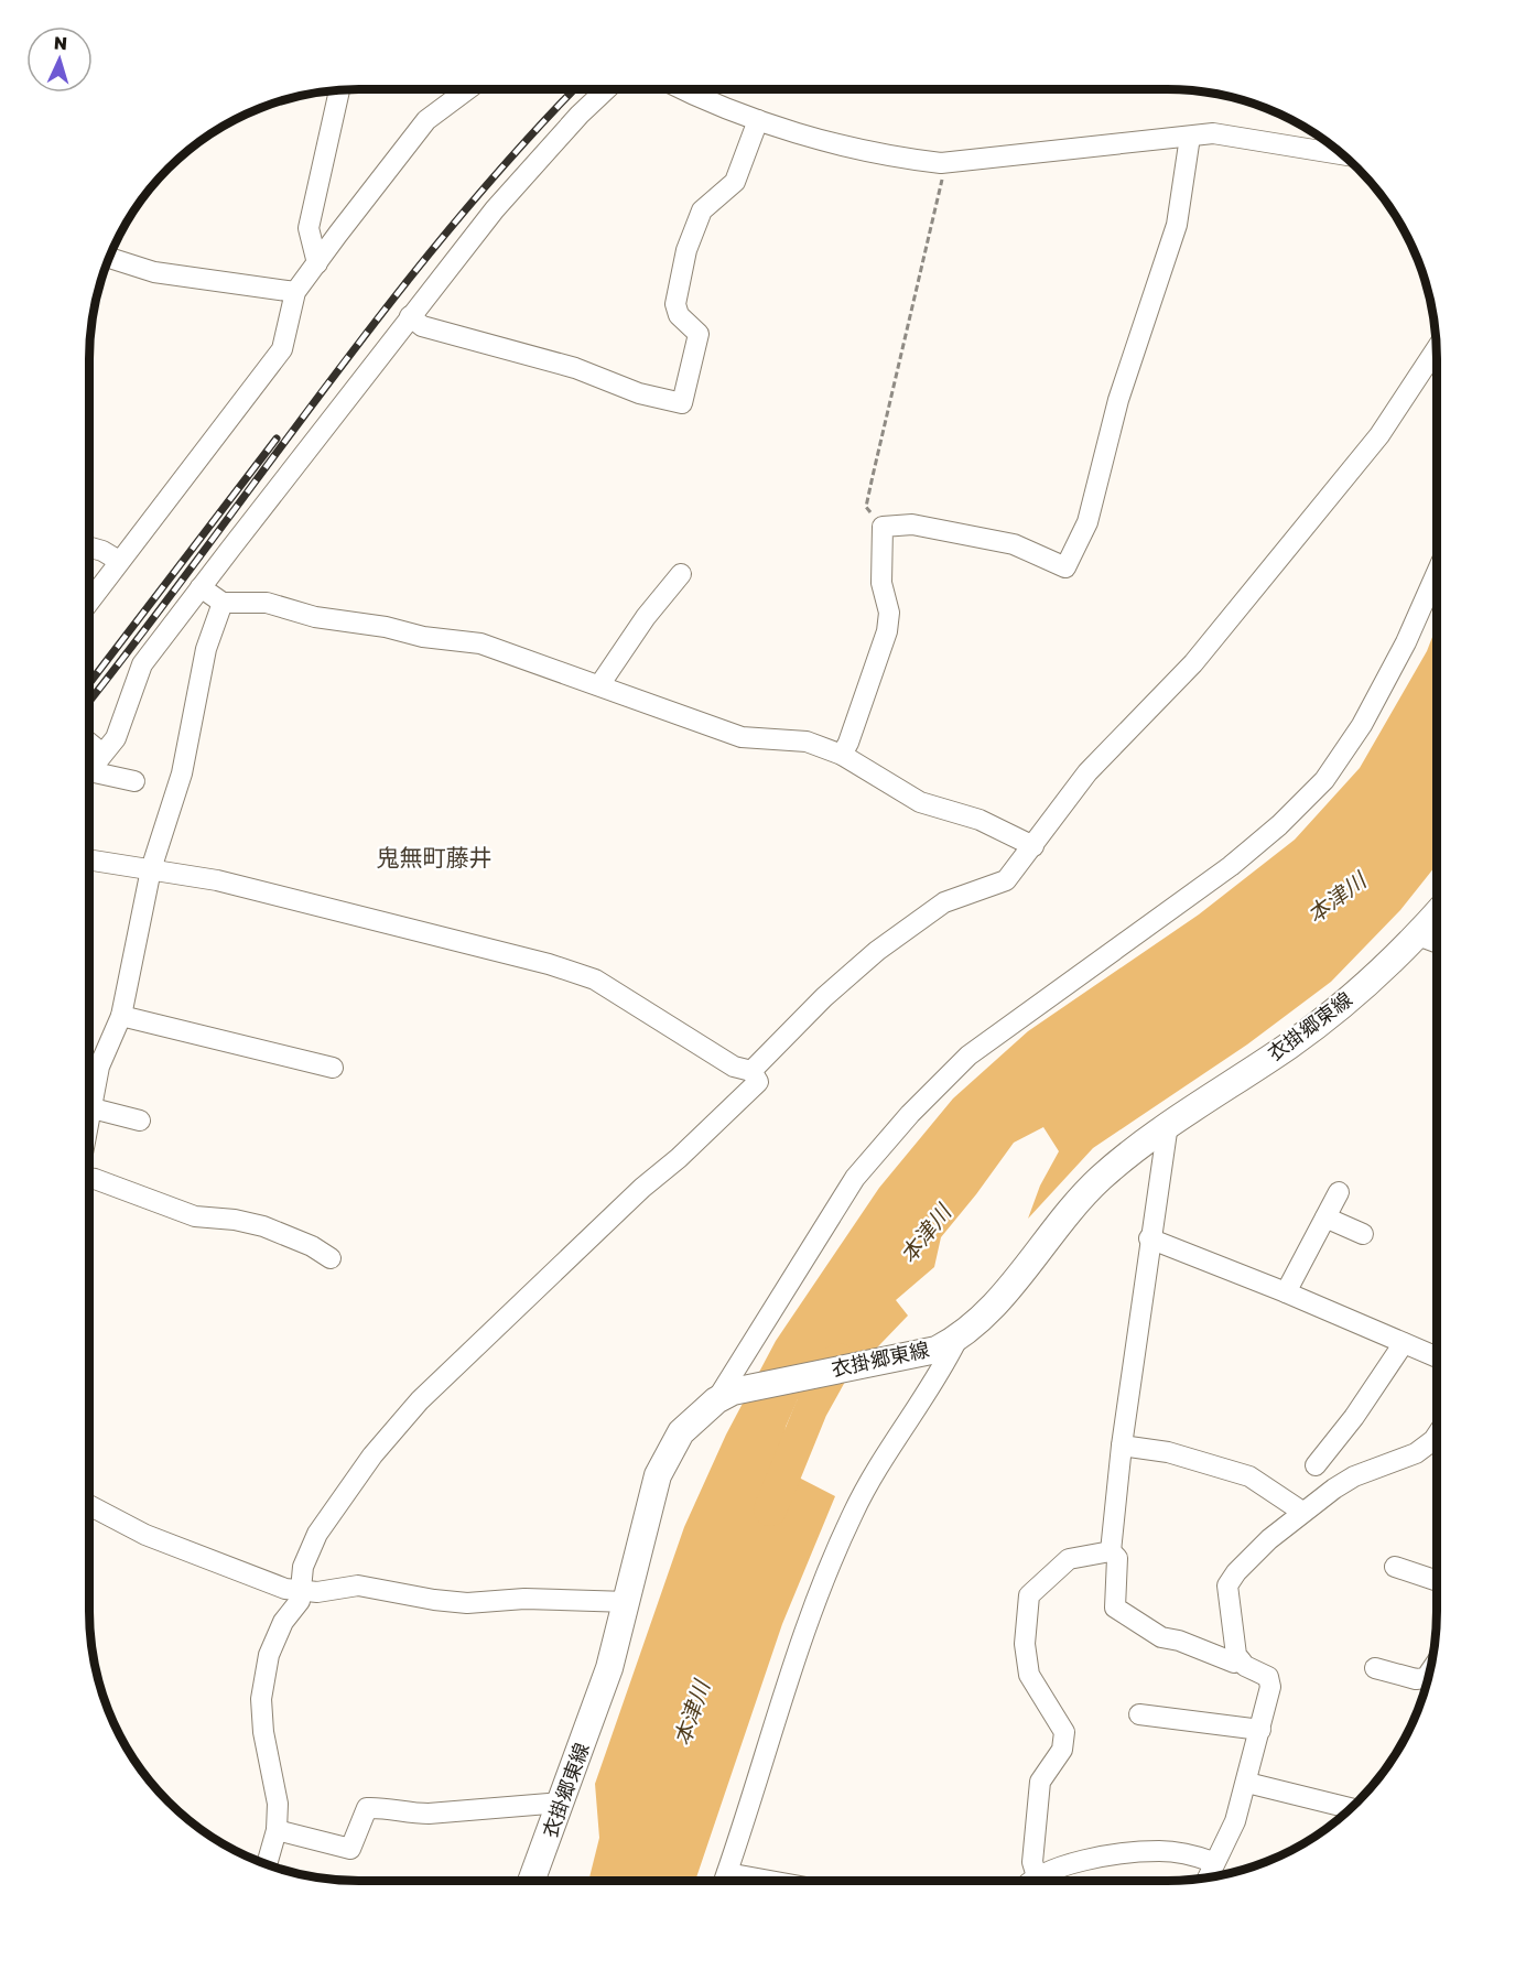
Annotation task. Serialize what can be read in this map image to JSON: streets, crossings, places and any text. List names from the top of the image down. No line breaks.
{"streets":{"main road":["衣掛郷東線"]},"districts":["鬼無町藤井"],"water":["本津川"],"north":"top"}
